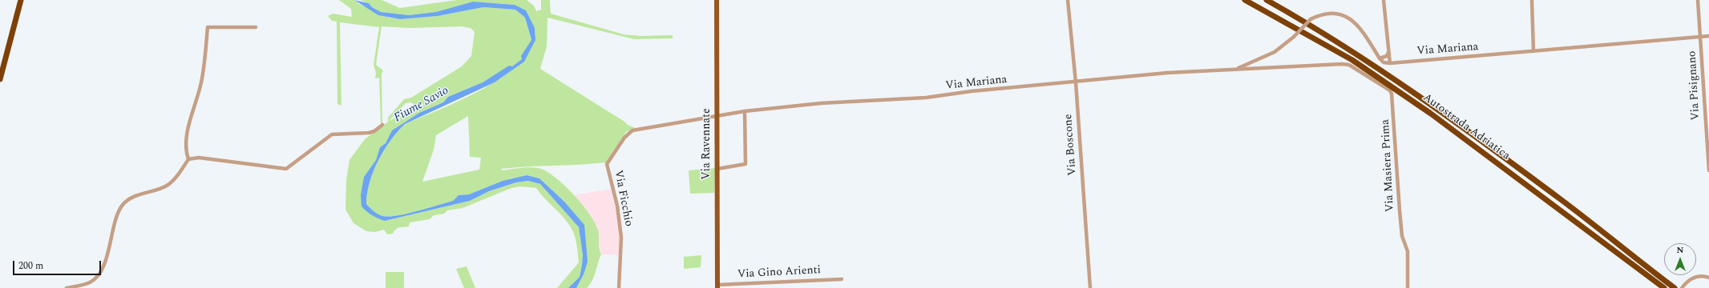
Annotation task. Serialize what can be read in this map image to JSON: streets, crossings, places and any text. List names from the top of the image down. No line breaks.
{"streets":{"highway":["Autostrada Adriatica"],"main road":["Via Ravennate"],"street":["Via Mariana","Via Pisignano","Via Boscone","Via Masiera Prima","Via Ficchio","Via Gino Arienti"]},"crossings":[["Via Mariana","Via Pisignano"],["Via Mariana","Via Ravennate"],["Via Mariana","Via Boscone"],["Via Mariana","Via Masiera Prima"],["Via Mariana","Via Ficchio"],["Via Ravennate","Via Ficchio"],["Via Ravennate","Via Gino Arienti"]],"water":["Fiume Savio"],"scale_bar":"200 m","north":"top"}
